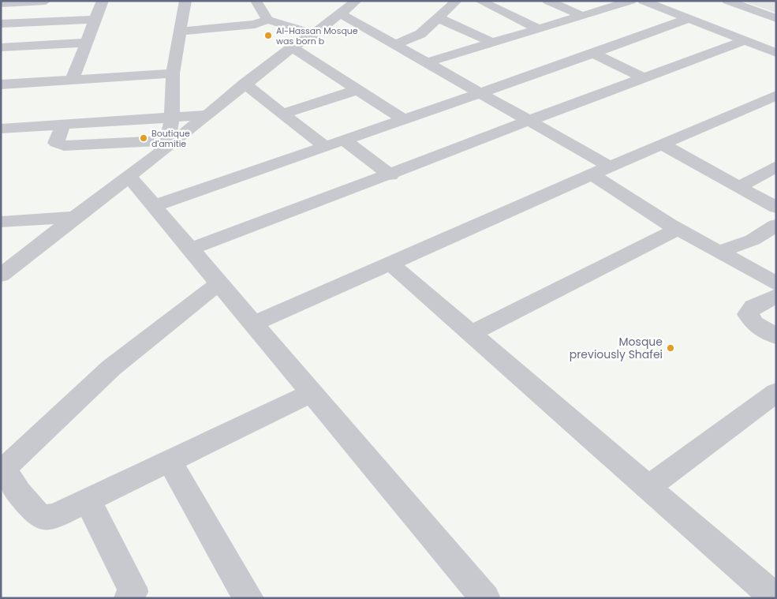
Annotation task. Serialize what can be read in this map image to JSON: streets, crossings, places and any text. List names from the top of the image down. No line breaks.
{"places":["Al-Hassan Mosque was born b","Boutique d'amitie","Mosque previously Shafei"]}
